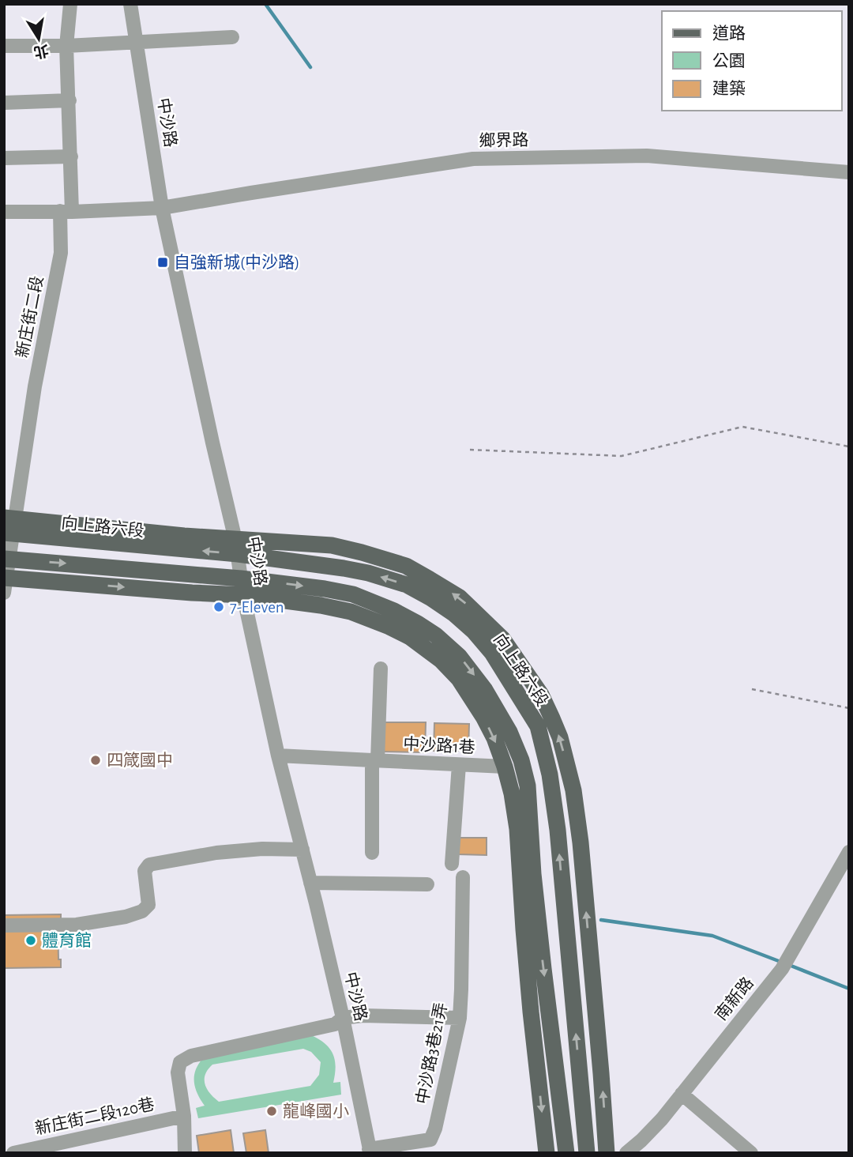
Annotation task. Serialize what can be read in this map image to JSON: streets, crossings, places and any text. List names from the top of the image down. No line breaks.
{"streets":{"main road":["向上路六段"],"street":["中沙路","鄉界路","新庄街二段","中沙路1巷","南新路","中沙路3巷21弄","新庄街二段120巷"]},"crossings":[["中沙路","鄉界路"],["中沙路","向上路六段"],["中沙路","中沙路1巷"],["中沙路","中沙路3巷21弄"],["鄉界路","新庄街二段"],["新庄街二段","向上路六段"]],"one_way":["向上路六段"],"places":{"transit":["自強新城(中沙路)"],"other":["7-Eleven","四箴國中","體育館","龍峰國小"]},"legend":["道路","公園","建築"],"north":"bottom"}
